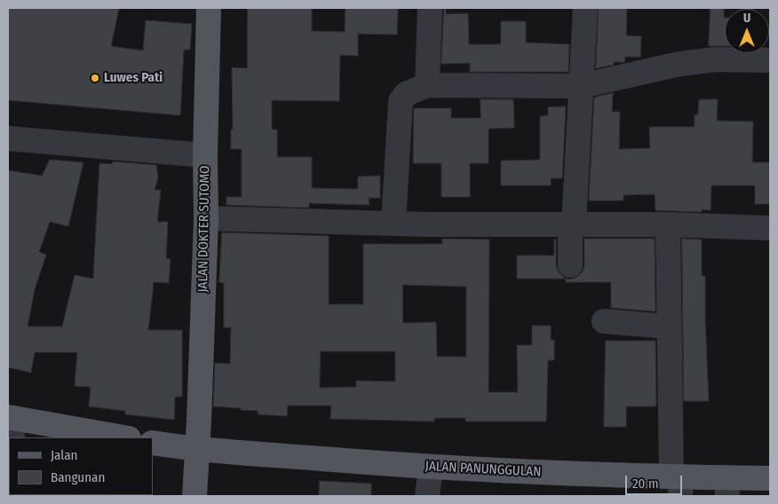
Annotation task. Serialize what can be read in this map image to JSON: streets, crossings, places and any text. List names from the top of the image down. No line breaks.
{"streets":{"main road":["JALAN DOKTER SUTOMO","JALAN PANUNGGULAN"]},"crossings":[["JALAN DOKTER SUTOMO","JALAN PANUNGGULAN"]],"places":["Luwes Pati"],"legend":["Jalan","Bangunan"],"scale_bar":"20 m","north":"top"}
